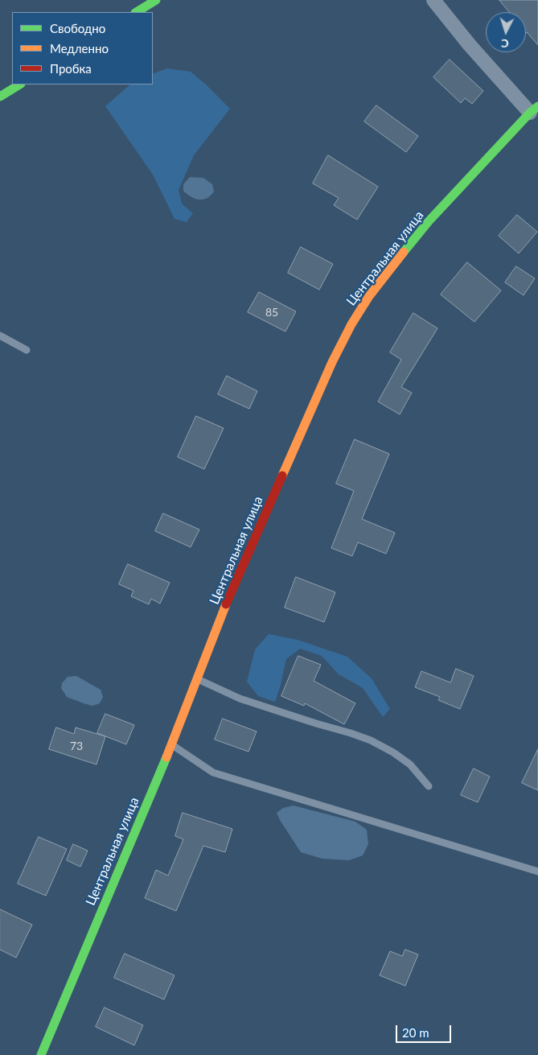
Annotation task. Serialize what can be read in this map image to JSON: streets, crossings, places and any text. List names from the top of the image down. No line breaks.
{"streets":{"street":["Центральная улица"]},"house_numbers":["85","73"],"legend":["Свободно","Медленно","Пробка"],"scale_bar":"20 m","north":"bottom"}
